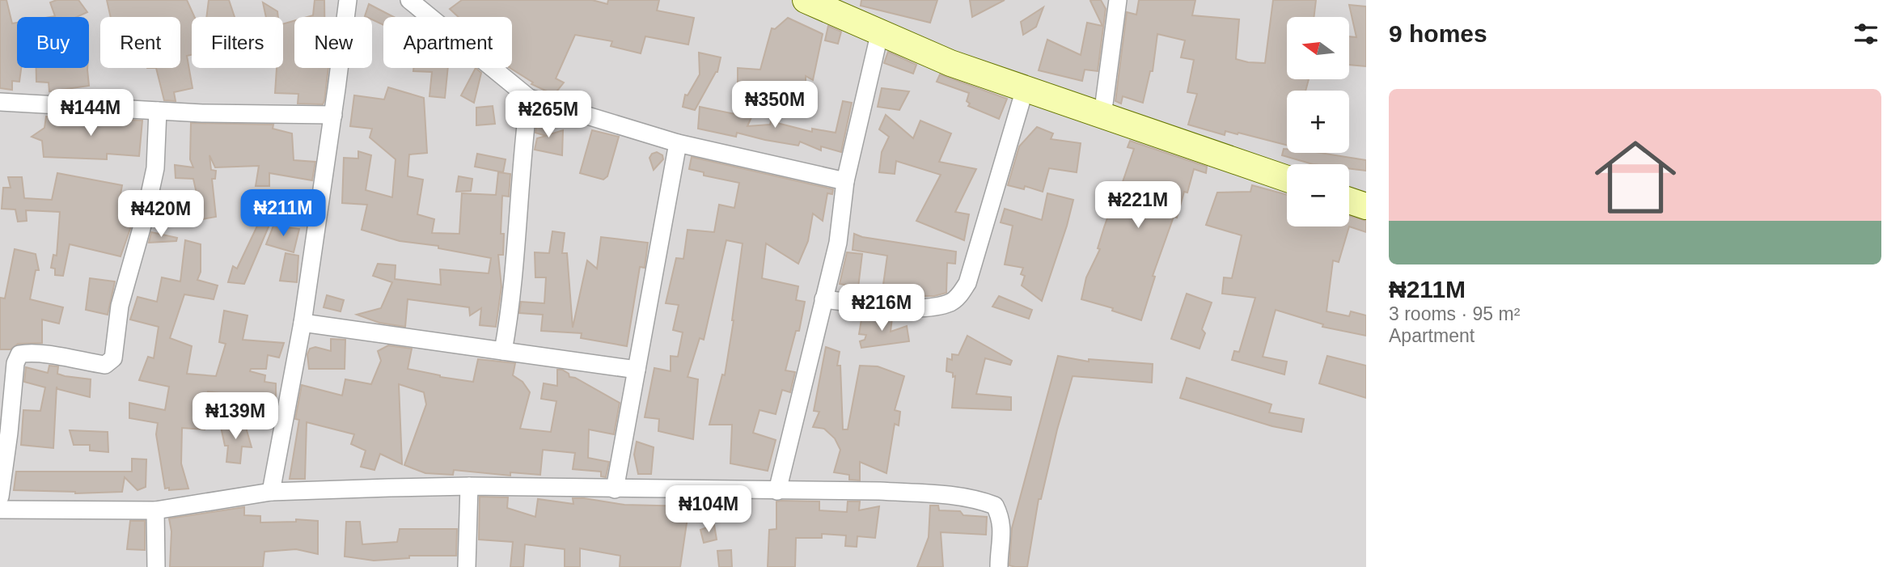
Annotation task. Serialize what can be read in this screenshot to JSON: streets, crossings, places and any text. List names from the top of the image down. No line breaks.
{"north":"left","page":{"heading":"9 homes","map_buttons":["+","−"],"chip":["Buy","Rent","Filters","New","Apartment"],"list":[{"name":"₦211M","note":"3 rooms · 95 m² · Apartment"}],"price":["₦350M","₦144M","₦265M","₦221M","₦211M","₦420M","₦216M","₦139M","₦104M"]}}
